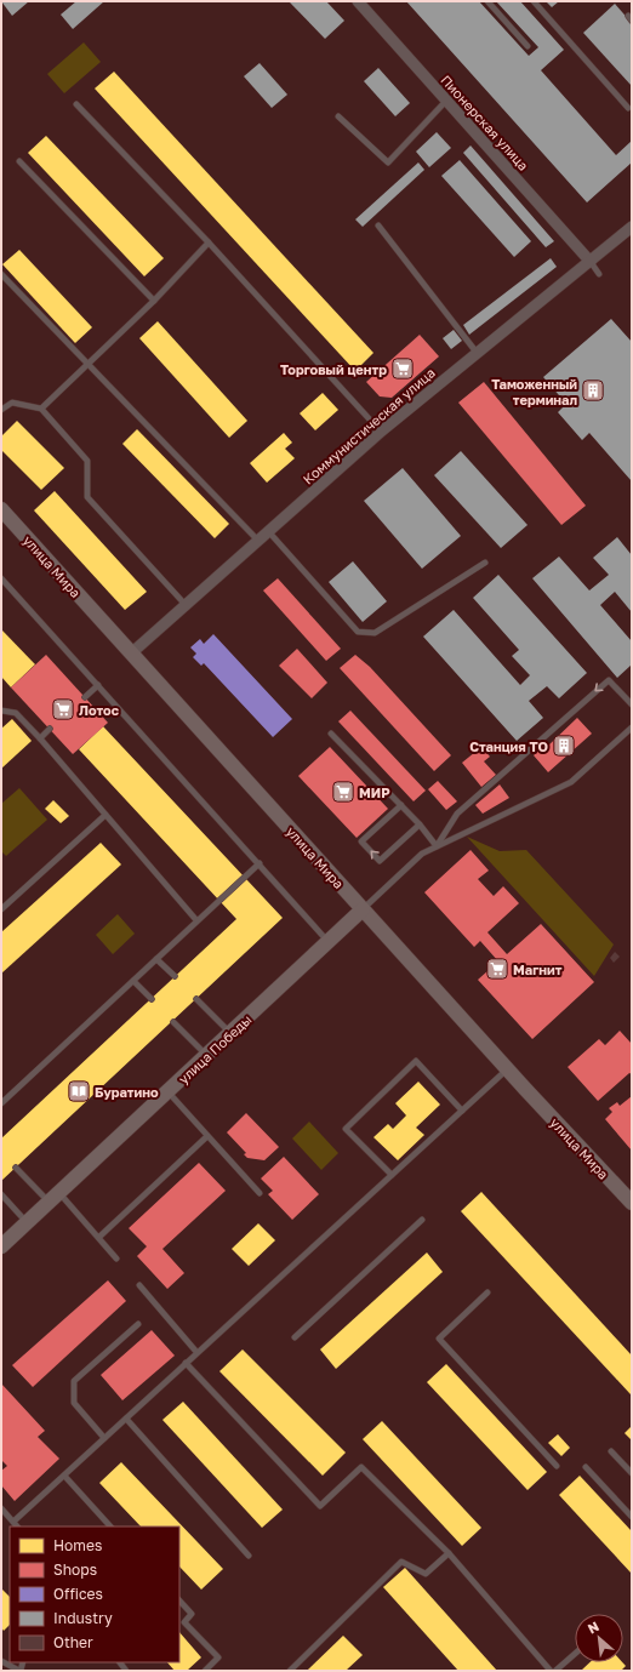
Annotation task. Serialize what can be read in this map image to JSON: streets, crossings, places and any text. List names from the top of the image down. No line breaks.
{"streets":{"main road":["улица Мира","улица Победы"],"street":["Пионерская улица","Коммунистическая улица"]},"crossings":[["Пионерская улица","Коммунистическая улица"],["Коммунистическая улица","улица Мира"],["улица Мира","улица Победы"]],"places":{"supermarket":["Торговый центр","Лотос","МИР","Магнит"],"building":["Таможенный терминал","Станция ТО"],"library":["Буратино"]},"legend":["Homes","Shops","Offices","Industry","Other"],"north":"top left"}
